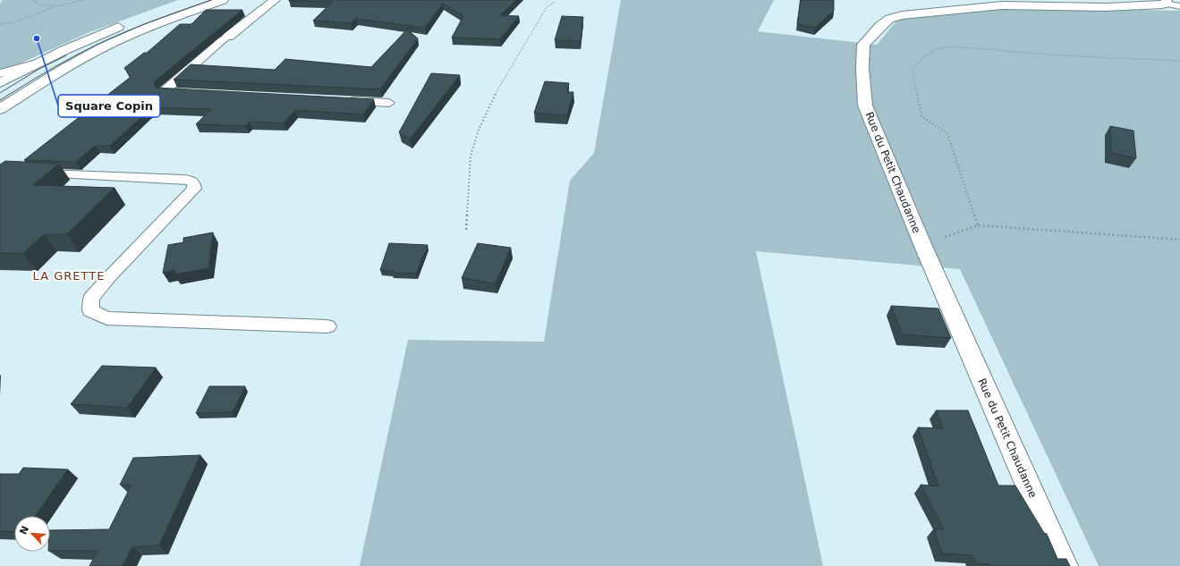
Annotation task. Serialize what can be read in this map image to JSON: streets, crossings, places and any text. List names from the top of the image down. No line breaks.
{"streets":{"street":["Rue du Petit Chaudanne"]},"districts":["LA GRETTE"],"places":["Square Copin"],"north":"top left"}
